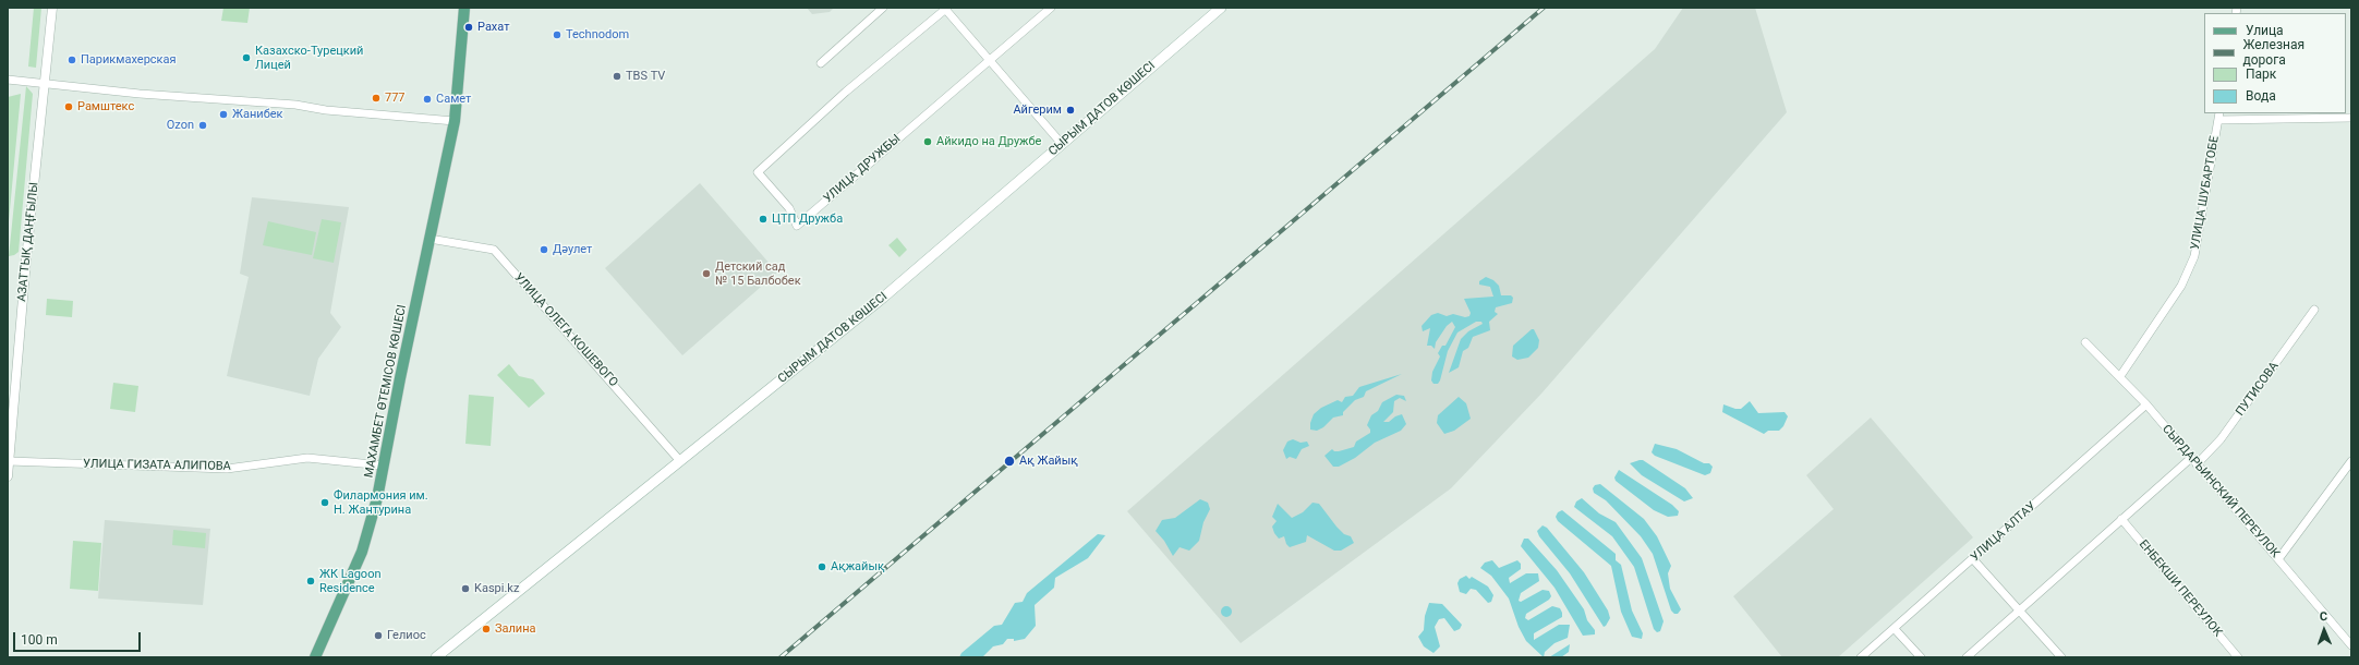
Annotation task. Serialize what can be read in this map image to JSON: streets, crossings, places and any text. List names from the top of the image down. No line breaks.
{"streets":{"main road":["СЫРЫМ ДАТОВ КӨШЕСІ","МАХАМБЕТ ӨТЕМІСОВ КӨШЕСІ"],"street":["УЛИЦА ДРУЖБЫ","УЛИЦА ШУБАРТОБЕ","АЗАТТЫҚ ДАҢҒЫЛЫ","УЛИЦА ОЛЕГА КОШЕВОГО","ПУТИСОВА","УЛИЦА ГИЗАТА АЛИПОВА","СЫРДАРЬИНСКИЙ ПЕРЕУЛОК","УЛИЦА АЛТАУ","ЕНБЕКШИ ПЕРЕУЛОК"]},"crossings":[["СЫРЫМ ДАТОВ КӨШЕСІ","УЛИЦА ОЛЕГА КОШЕВОГО"],["УЛИЦА ШУБАРТОБЕ","СЫРДАРЬИНСКИЙ ПЕРЕУЛОК"],["АЗАТТЫҚ ДАҢҒЫЛЫ","УЛИЦА ГИЗАТА АЛИПОВА"],["УЛИЦА ОЛЕГА КОШЕВОГО","МАХАМБЕТ ӨТЕМІСОВ КӨШЕСІ"],["ПУТИСОВА","СЫРДАРЬИНСКИЙ ПЕРЕУЛОК"],["МАХАМБЕТ ӨТЕМІСОВ КӨШЕСІ","УЛИЦА ГИЗАТА АЛИПОВА"],["СЫРДАРЬИНСКИЙ ПЕРЕУЛОК","УЛИЦА АЛТАУ"]],"places":["Рахат","Technodom","Казахско-Турецкий Лицей","Парикмахерская","TBS TV","777","Самет","Рамштекс","Айгерим","Жанибек","Ozon","Айкидо на Дружбе","ЦТП Дружба","Дәулет","Детский сад № 15 Балбобек","Ақ Жайық","Филармония им. Н. Жантурина","Ақжайық","ЖК Lagoon Residence","Kaspi.kz","Залина","Гелиос"],"legend":["Улица","Железная дорога","Парк","Вода"],"scale_bar":"100 m","north":"top"}
